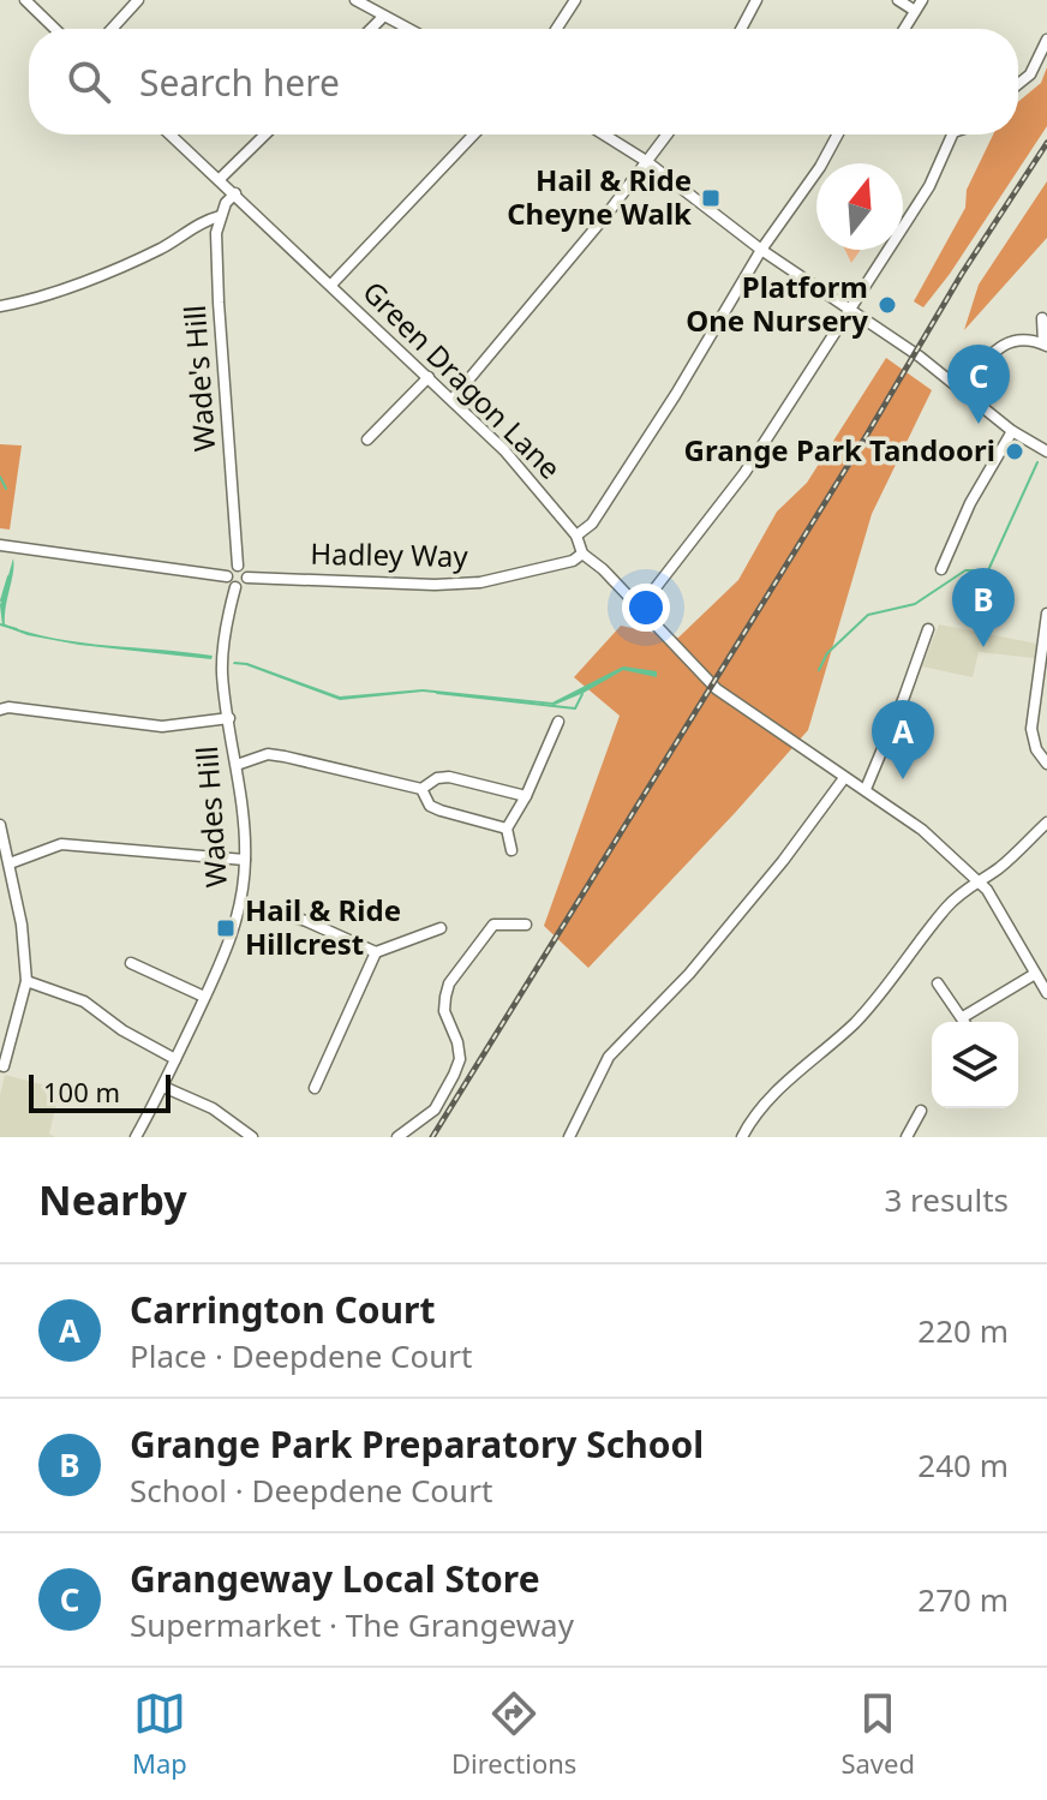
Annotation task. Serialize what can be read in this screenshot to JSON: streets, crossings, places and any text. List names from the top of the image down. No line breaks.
{"streets":{"street":["Wade's Hill","Green Dragon Lane","Hadley Way","Wades Hill"]},"crossings":[["Wade's Hill","Hadley Way"],["Wade's Hill","Wades Hill"],["Green Dragon Lane","Hadley Way"],["Hadley Way","Wades Hill"]],"places":{"transit":["Hail & Ride Cheyne Walk","Hail & Ride Hillcrest"],"other":["Platform One Nursery","Grange Park Tandoori"]},"scale_bar":"100 m","north":"top","page":{"search":"Search here","pins":["C","B","A"],"scale":"100 m","heading":["Nearby","3 results"],"list":[{"mark":"A","name":"Carrington Court","note":"Place · Deepdene Court","value":"220 m"},{"mark":"B","name":"Grange Park Preparatory School","note":"School · Deepdene Court","value":"240 m"},{"mark":"C","name":"Grangeway Local Store","note":"Supermarket · The Grangeway","value":"270 m"}],"nav":["Map","Directions","Saved"]}}
